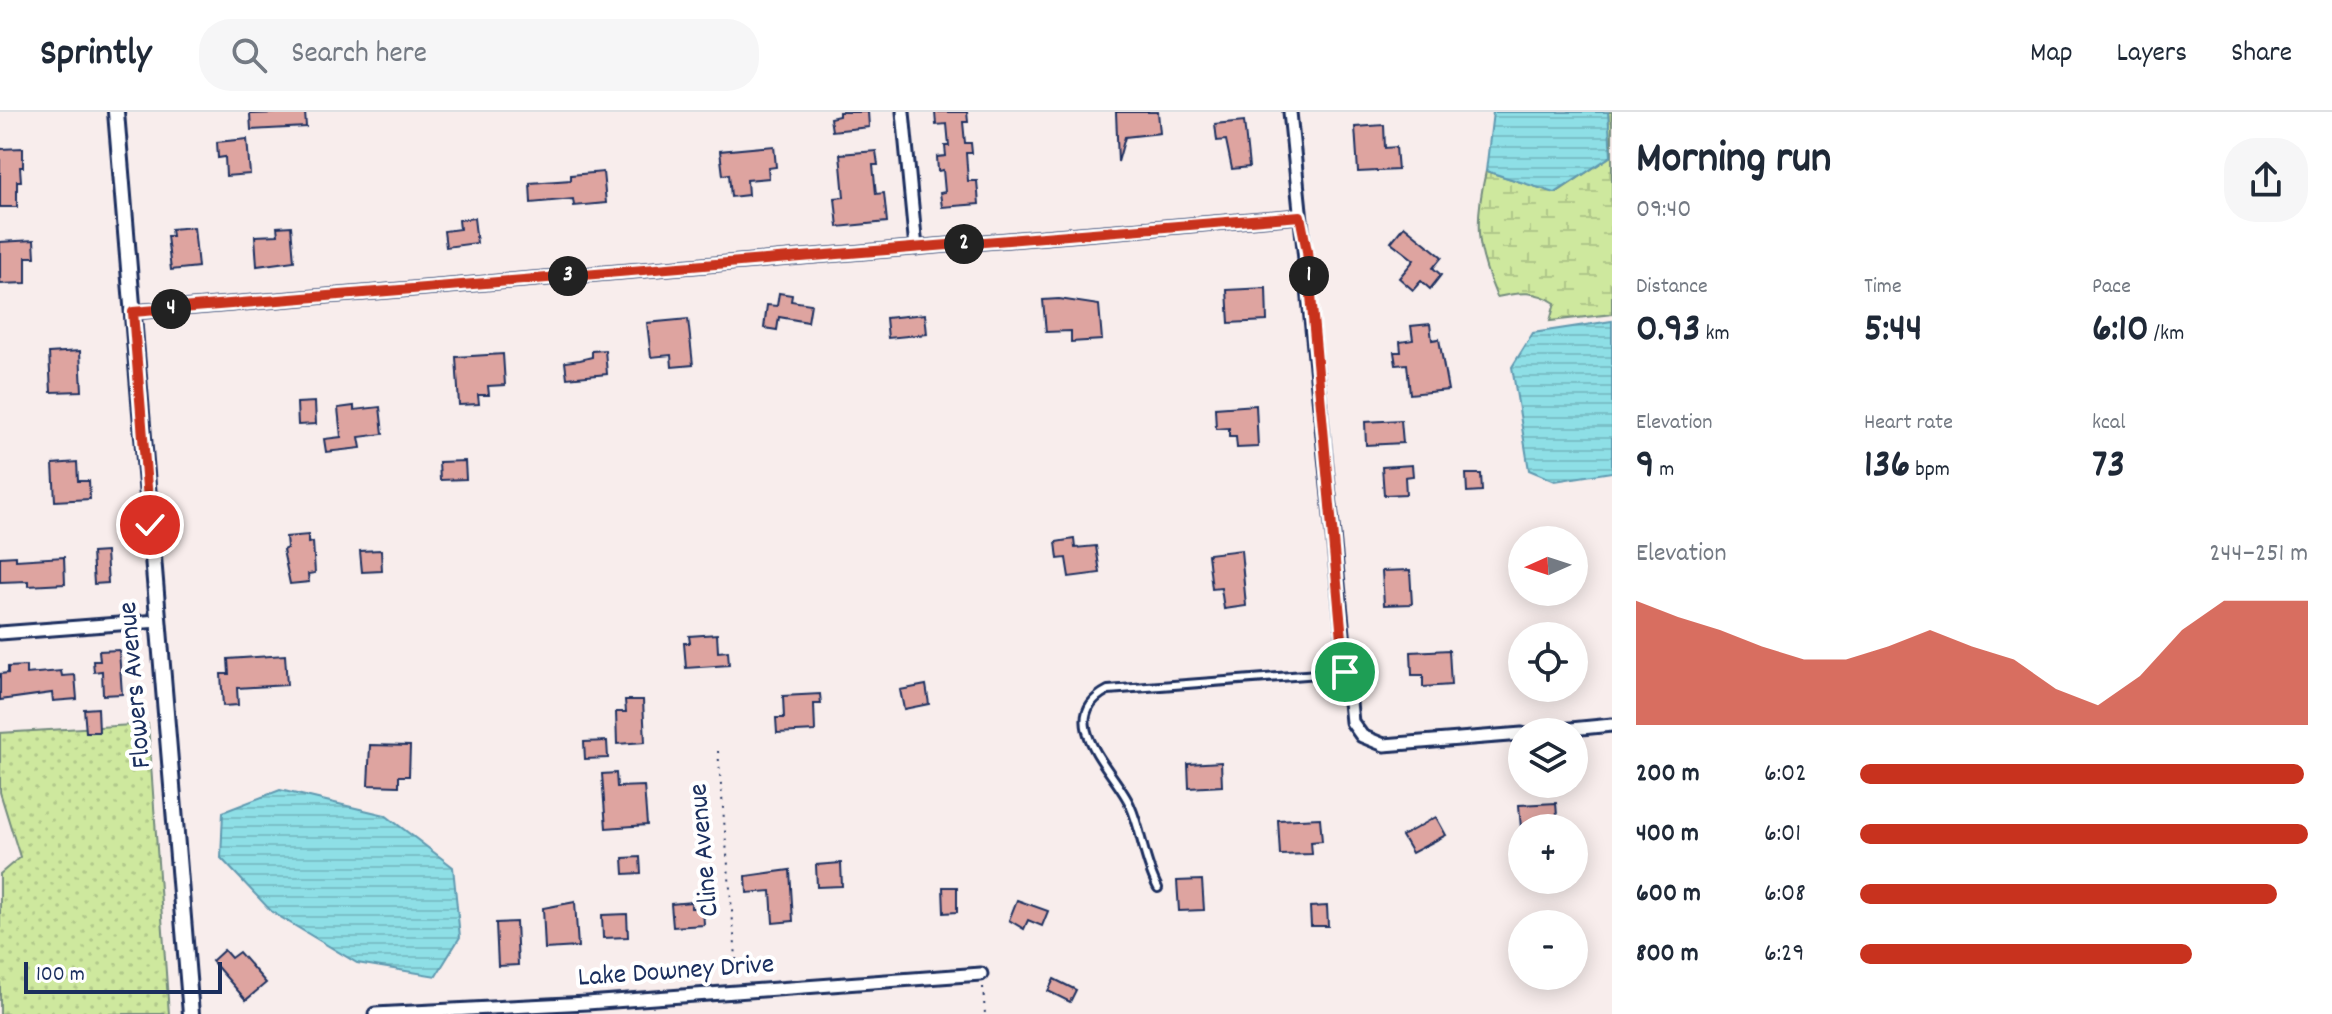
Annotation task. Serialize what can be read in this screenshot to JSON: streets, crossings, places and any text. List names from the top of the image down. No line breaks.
{"streets":{"street":["Flowers Avenue","Lake Downey Drive"],"path":["Cline Avenue"]},"crossings":[["Cline Avenue","Lake Downey Drive"]],"scale_bar":"100 m","north":"left","page":{"header":"Sprintly","search":"Search here","nav":["Map","Layers","Share"],"heading":["Morning run","09:40"],"pins":["2","1","3","4"],"stats":[["Distance","0.93 km"],["Time","5:44"],["Pace","6:10 /km"],["Elevation","9 m"],["Heart rate","136 bpm"],["kcal","73"]],"chart":["Elevation","244–251 m"],"map_buttons":["+","−"],"list":[{"name":"200 m","note":"6:02"},{"name":"400 m","note":"6:01"},{"name":"600 m","note":"6:08"},{"name":"800 m","note":"6:29"}],"scale":"100 m"}}
